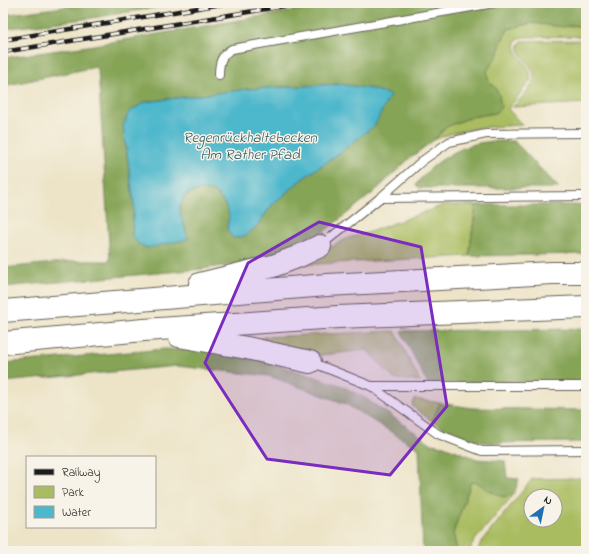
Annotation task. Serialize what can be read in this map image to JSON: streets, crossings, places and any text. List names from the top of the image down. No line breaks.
{"water":["Regenrückhaltebecken Am Rather Pfad"],"legend":["Railway","Park","Water"],"north":"top right"}
